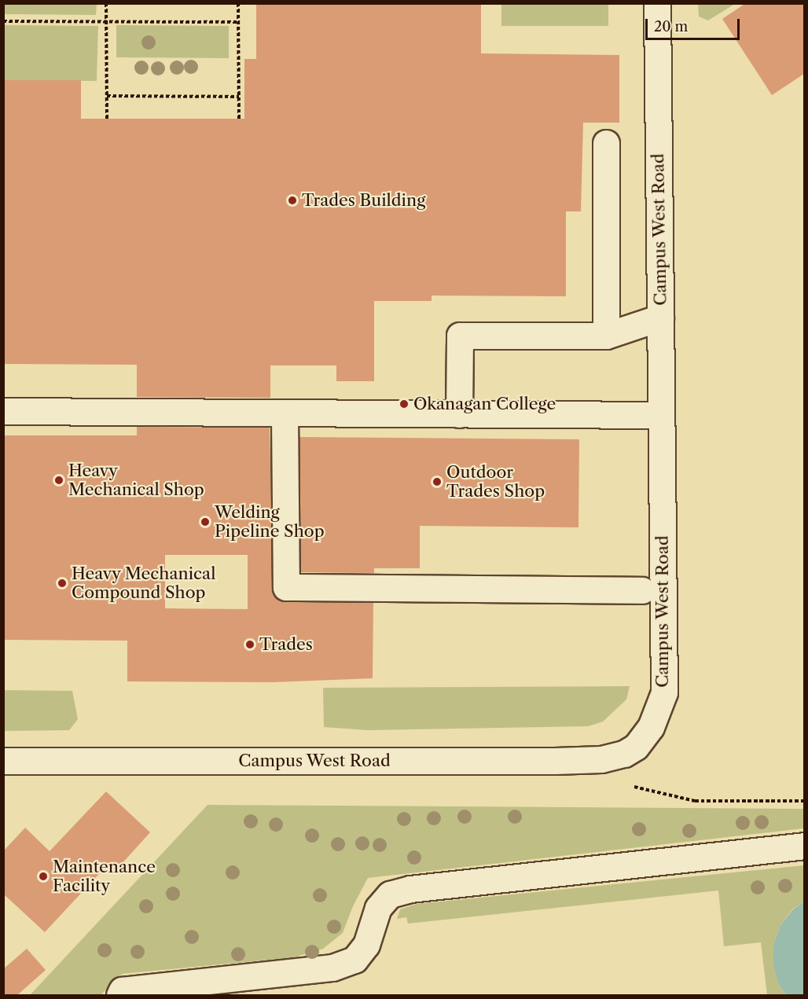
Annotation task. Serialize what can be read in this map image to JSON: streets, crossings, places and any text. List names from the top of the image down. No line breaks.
{"streets":{"street":["Campus West Road"]},"places":["Trades Building","Okanagan College","Heavy Mechanical Shop","Outdoor Trades Shop","Welding Pipeline Shop","Heavy Mechanical Compound Shop","Trades","Maintenance Facility"],"scale_bar":"20 m"}
